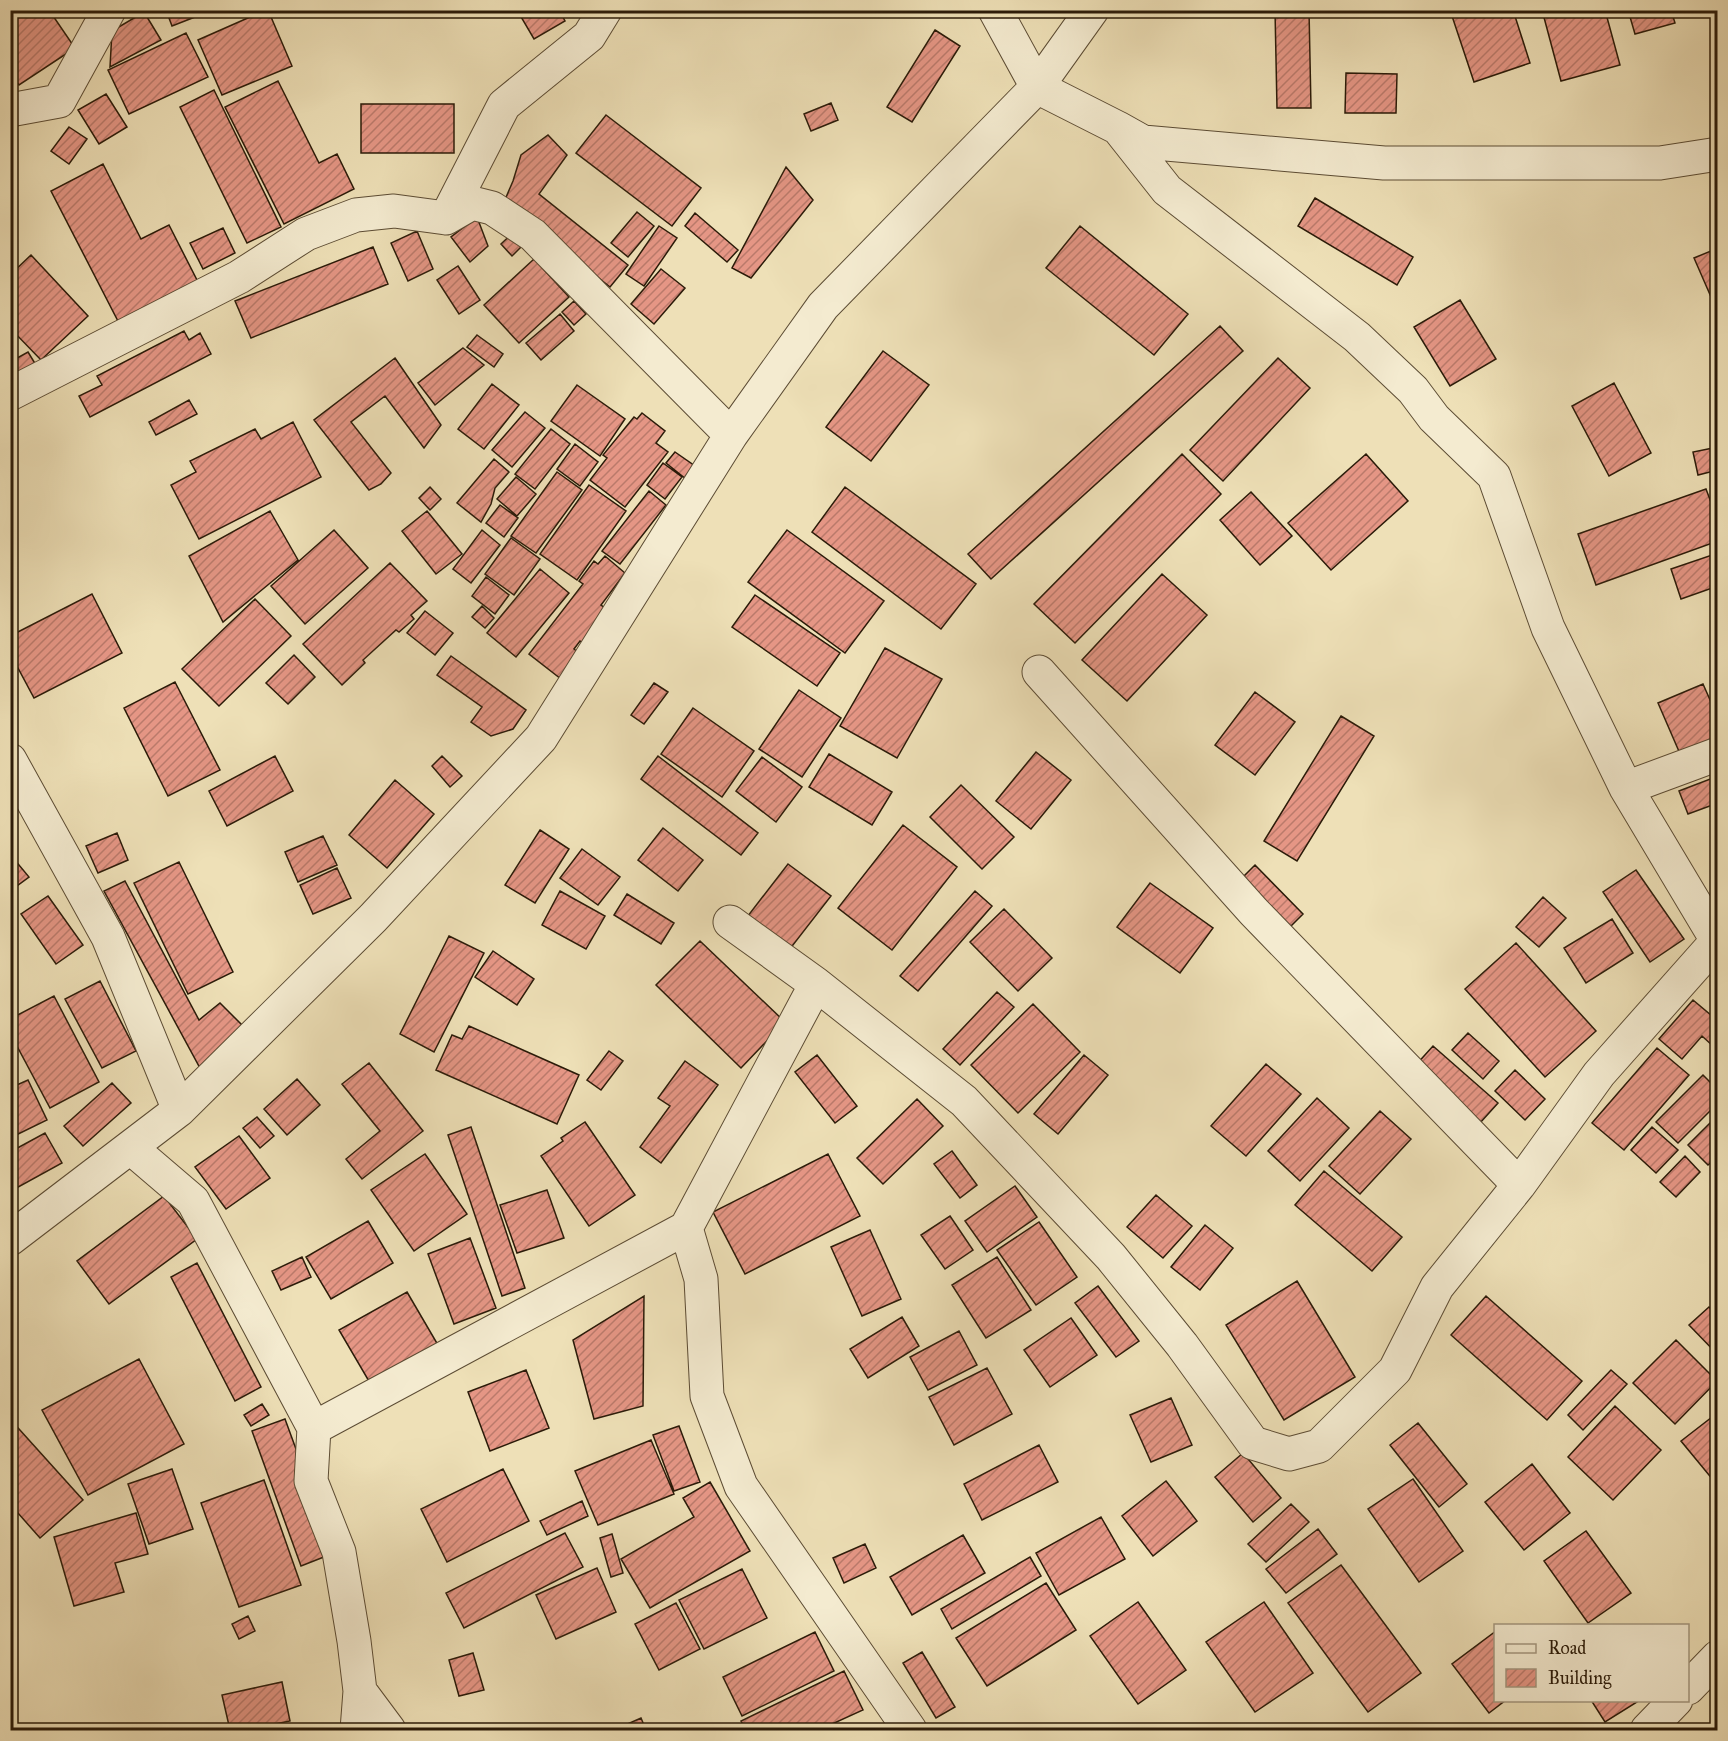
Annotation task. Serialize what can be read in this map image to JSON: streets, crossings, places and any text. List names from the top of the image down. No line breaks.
{"legend":["Road","Building"]}
